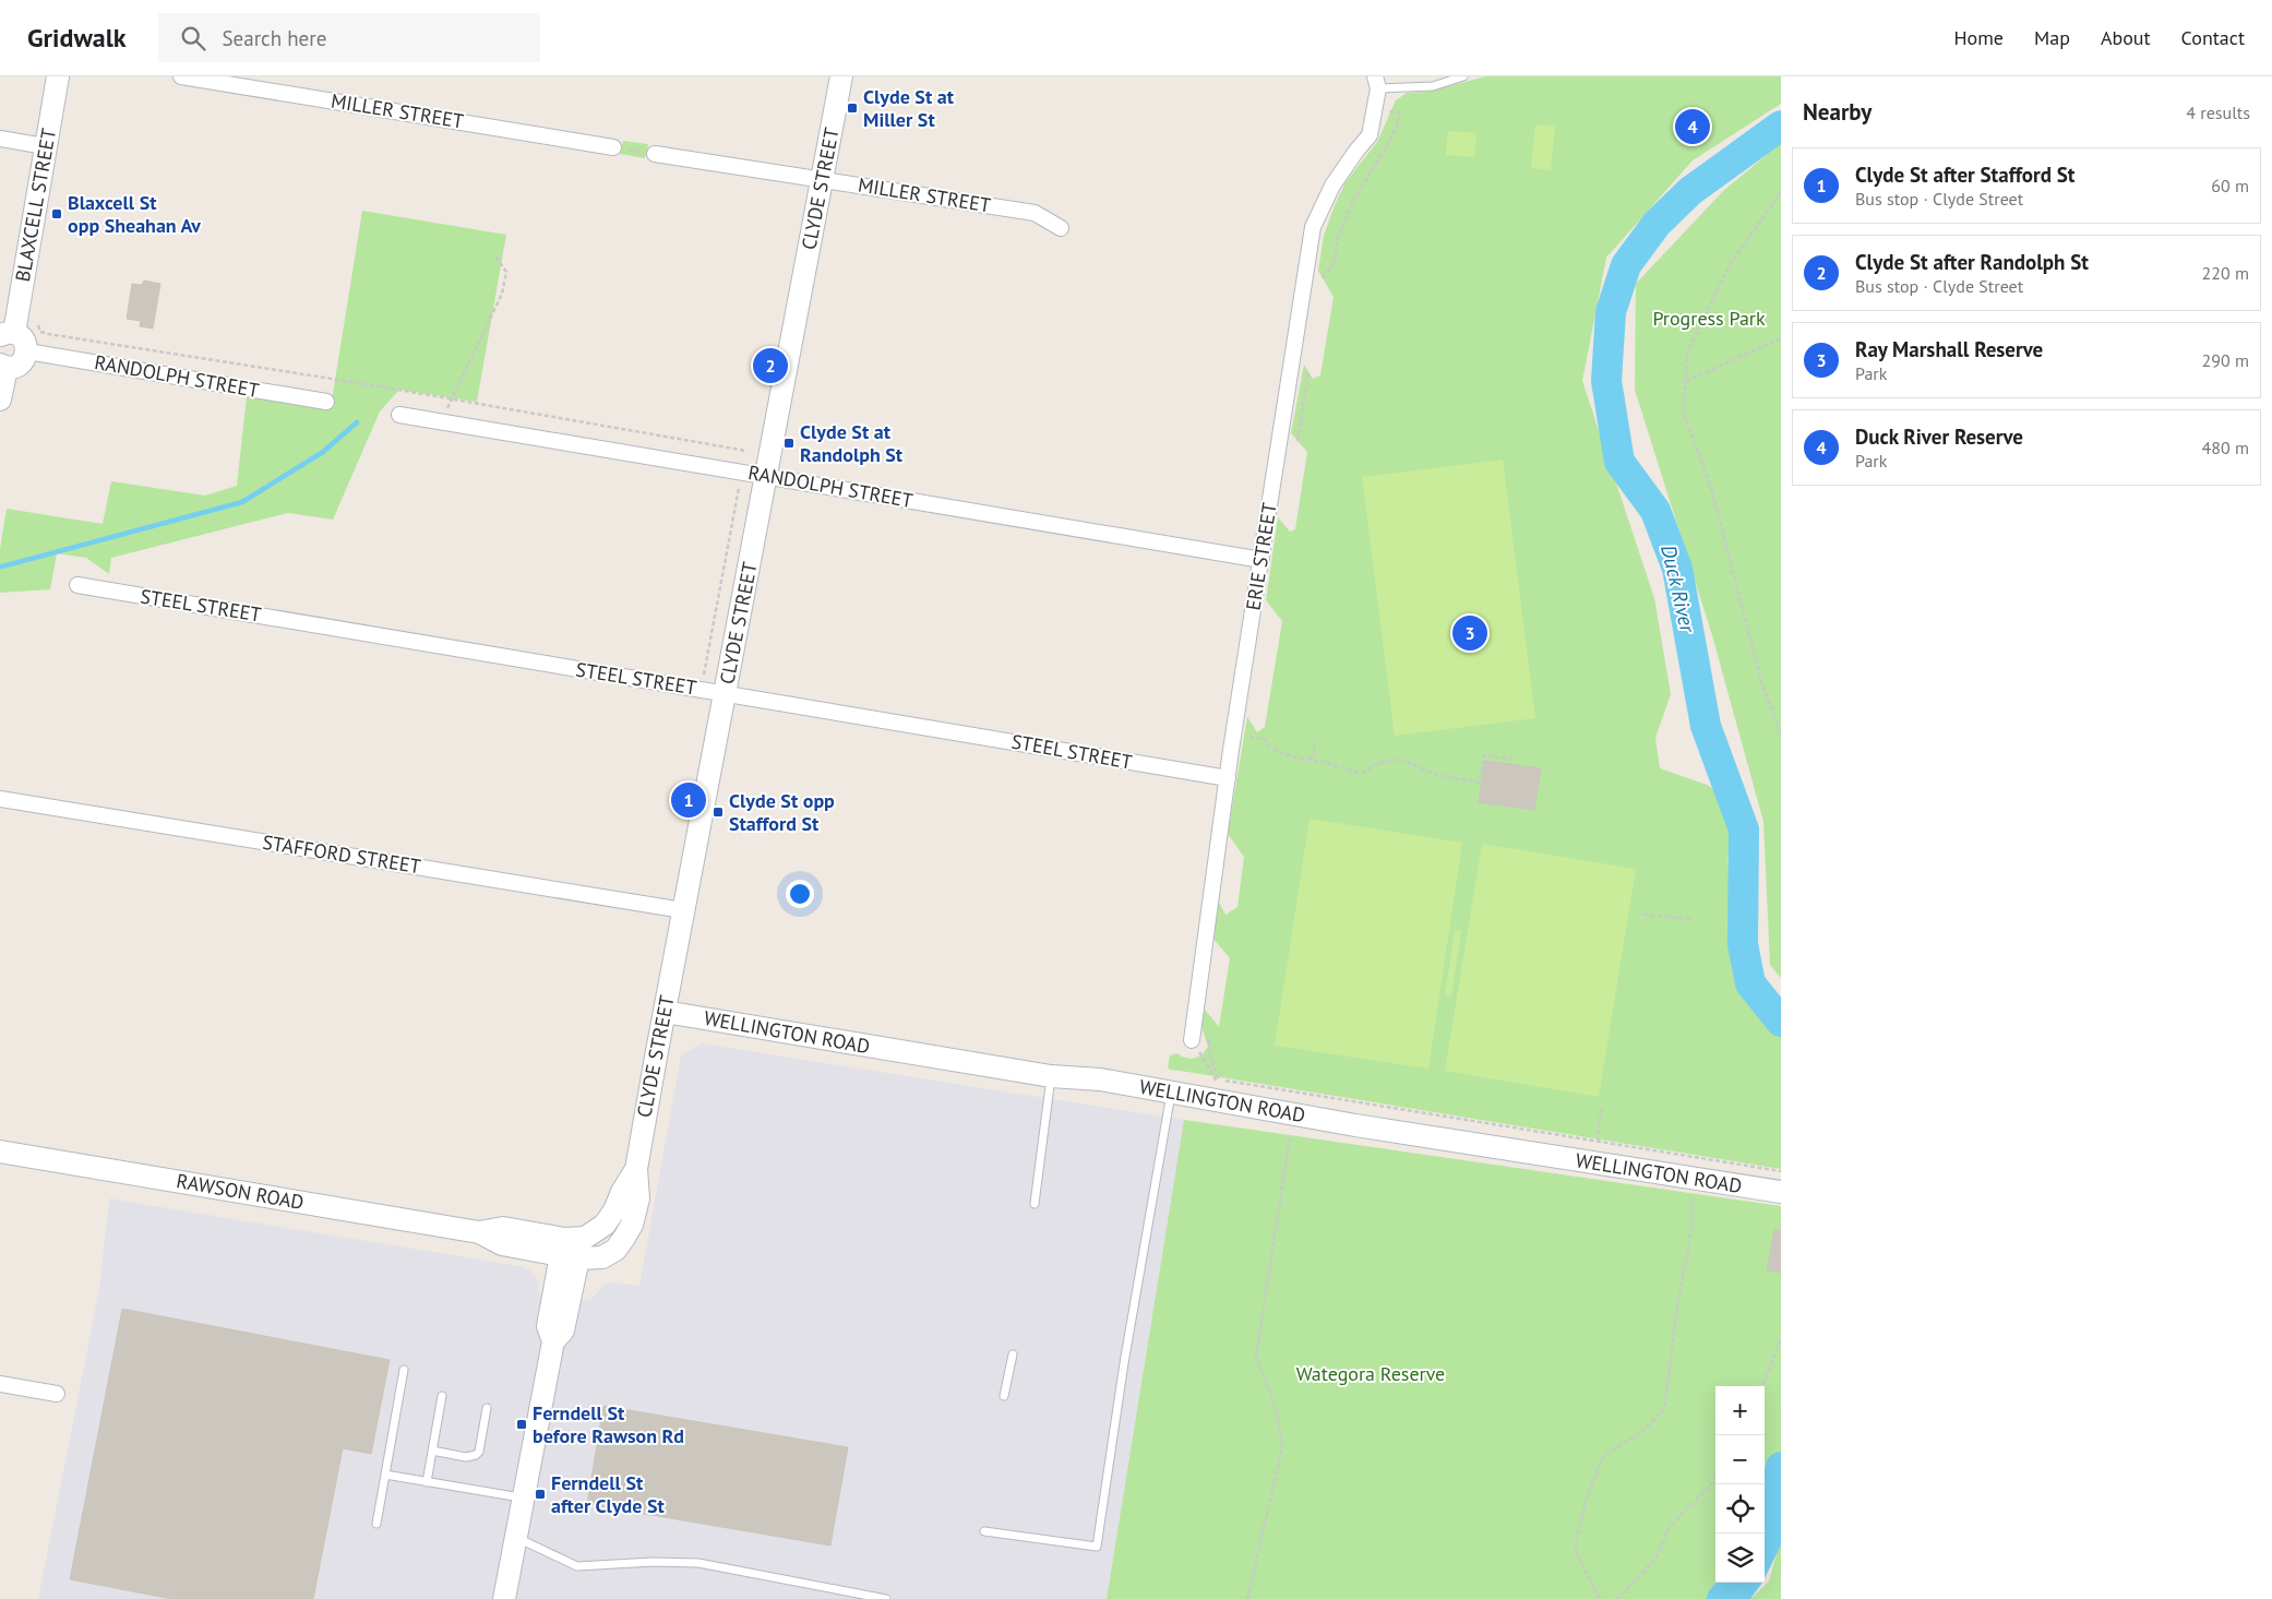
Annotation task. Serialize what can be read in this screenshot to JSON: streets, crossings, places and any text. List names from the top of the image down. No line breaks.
{"streets":{"main road":["CLYDE STREET","BLAXCELL STREET","WELLINGTON ROAD","RAWSON ROAD"],"street":["MILLER STREET","RANDOLPH STREET","ERIE STREET","STEEL STREET","STAFFORD STREET"]},"crossings":[["MILLER STREET","CLYDE STREET"],["CLYDE STREET","RANDOLPH STREET"],["CLYDE STREET","STEEL STREET"],["CLYDE STREET","STAFFORD STREET"],["CLYDE STREET","WELLINGTON ROAD"],["CLYDE STREET","RAWSON ROAD"],["RANDOLPH STREET","ERIE STREET"],["ERIE STREET","STEEL STREET"]],"water":["Duck River"],"parks":["Progress Park","Wategora Reserve"],"places":{"transit":["Clyde St at Miller St","Blaxcell St opp Sheahan Av","Clyde St at Randolph St","Clyde St opp Stafford St","Ferndell St before Rawson Rd","Ferndell St after Clyde St"]},"page":{"header":"Gridwalk","search":"Search here","nav":["Home","Map","About","Contact"],"heading":["Nearby","4 results"],"pins":["4","2","3","1"],"list":[{"mark":"1","name":"Clyde St after Stafford St","note":"Bus stop · Clyde Street","value":"60 m"},{"mark":"2","name":"Clyde St after Randolph St","note":"Bus stop · Clyde Street","value":"220 m"},{"mark":"3","name":"Ray Marshall Reserve","note":"Park","value":"290 m"},{"mark":"4","name":"Duck River Reserve","note":"Park","value":"480 m"}],"map_buttons":["+","−"]}}
